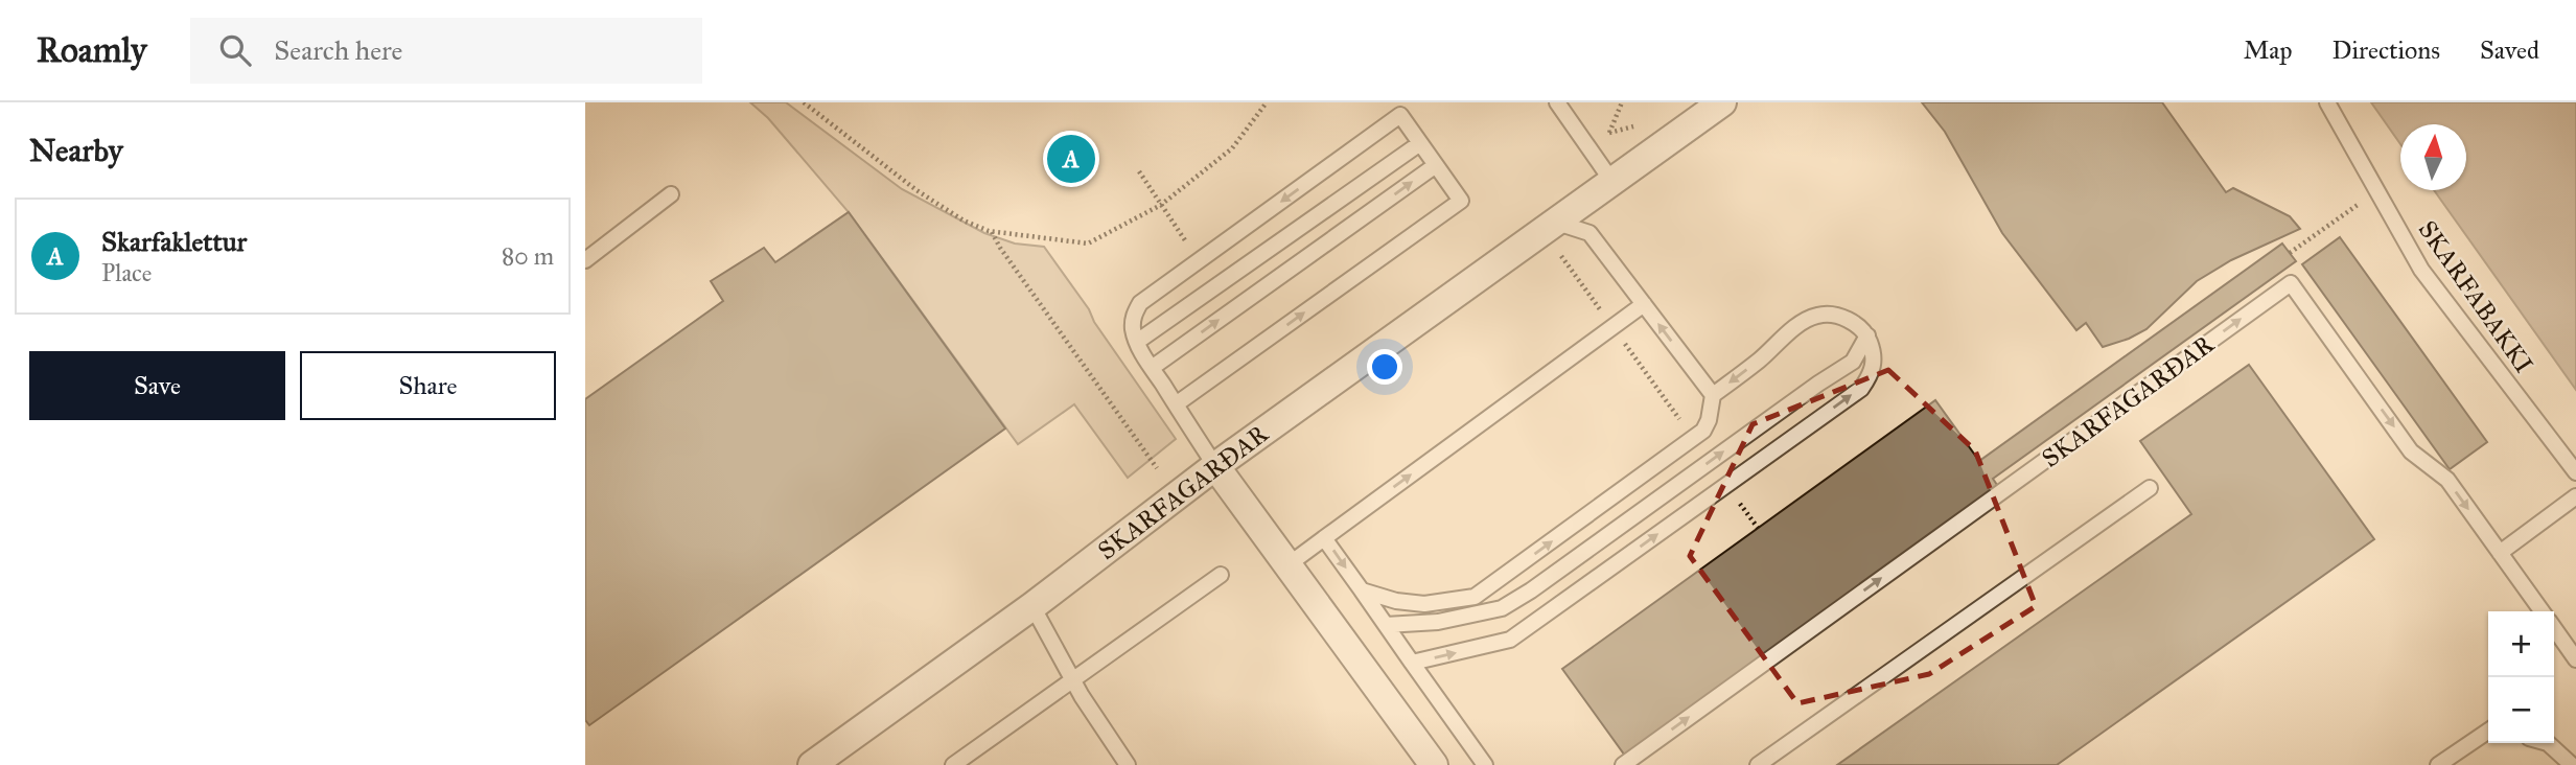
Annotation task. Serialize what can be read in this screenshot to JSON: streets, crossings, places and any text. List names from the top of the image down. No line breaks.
{"streets":{"street":["SKARFAGARÐAR"],"lane":["SKARFABAKKI"]},"north":"top","page":{"header":"Roamly","search":"Search here","nav":["Map","Directions","Saved"],"heading":"Nearby","pins":"A","list":[{"mark":"A","name":"Skarfaklettur","note":"Place","value":"80 m"}],"buttons":["Save","Share"],"map_buttons":["+","−"]}}
